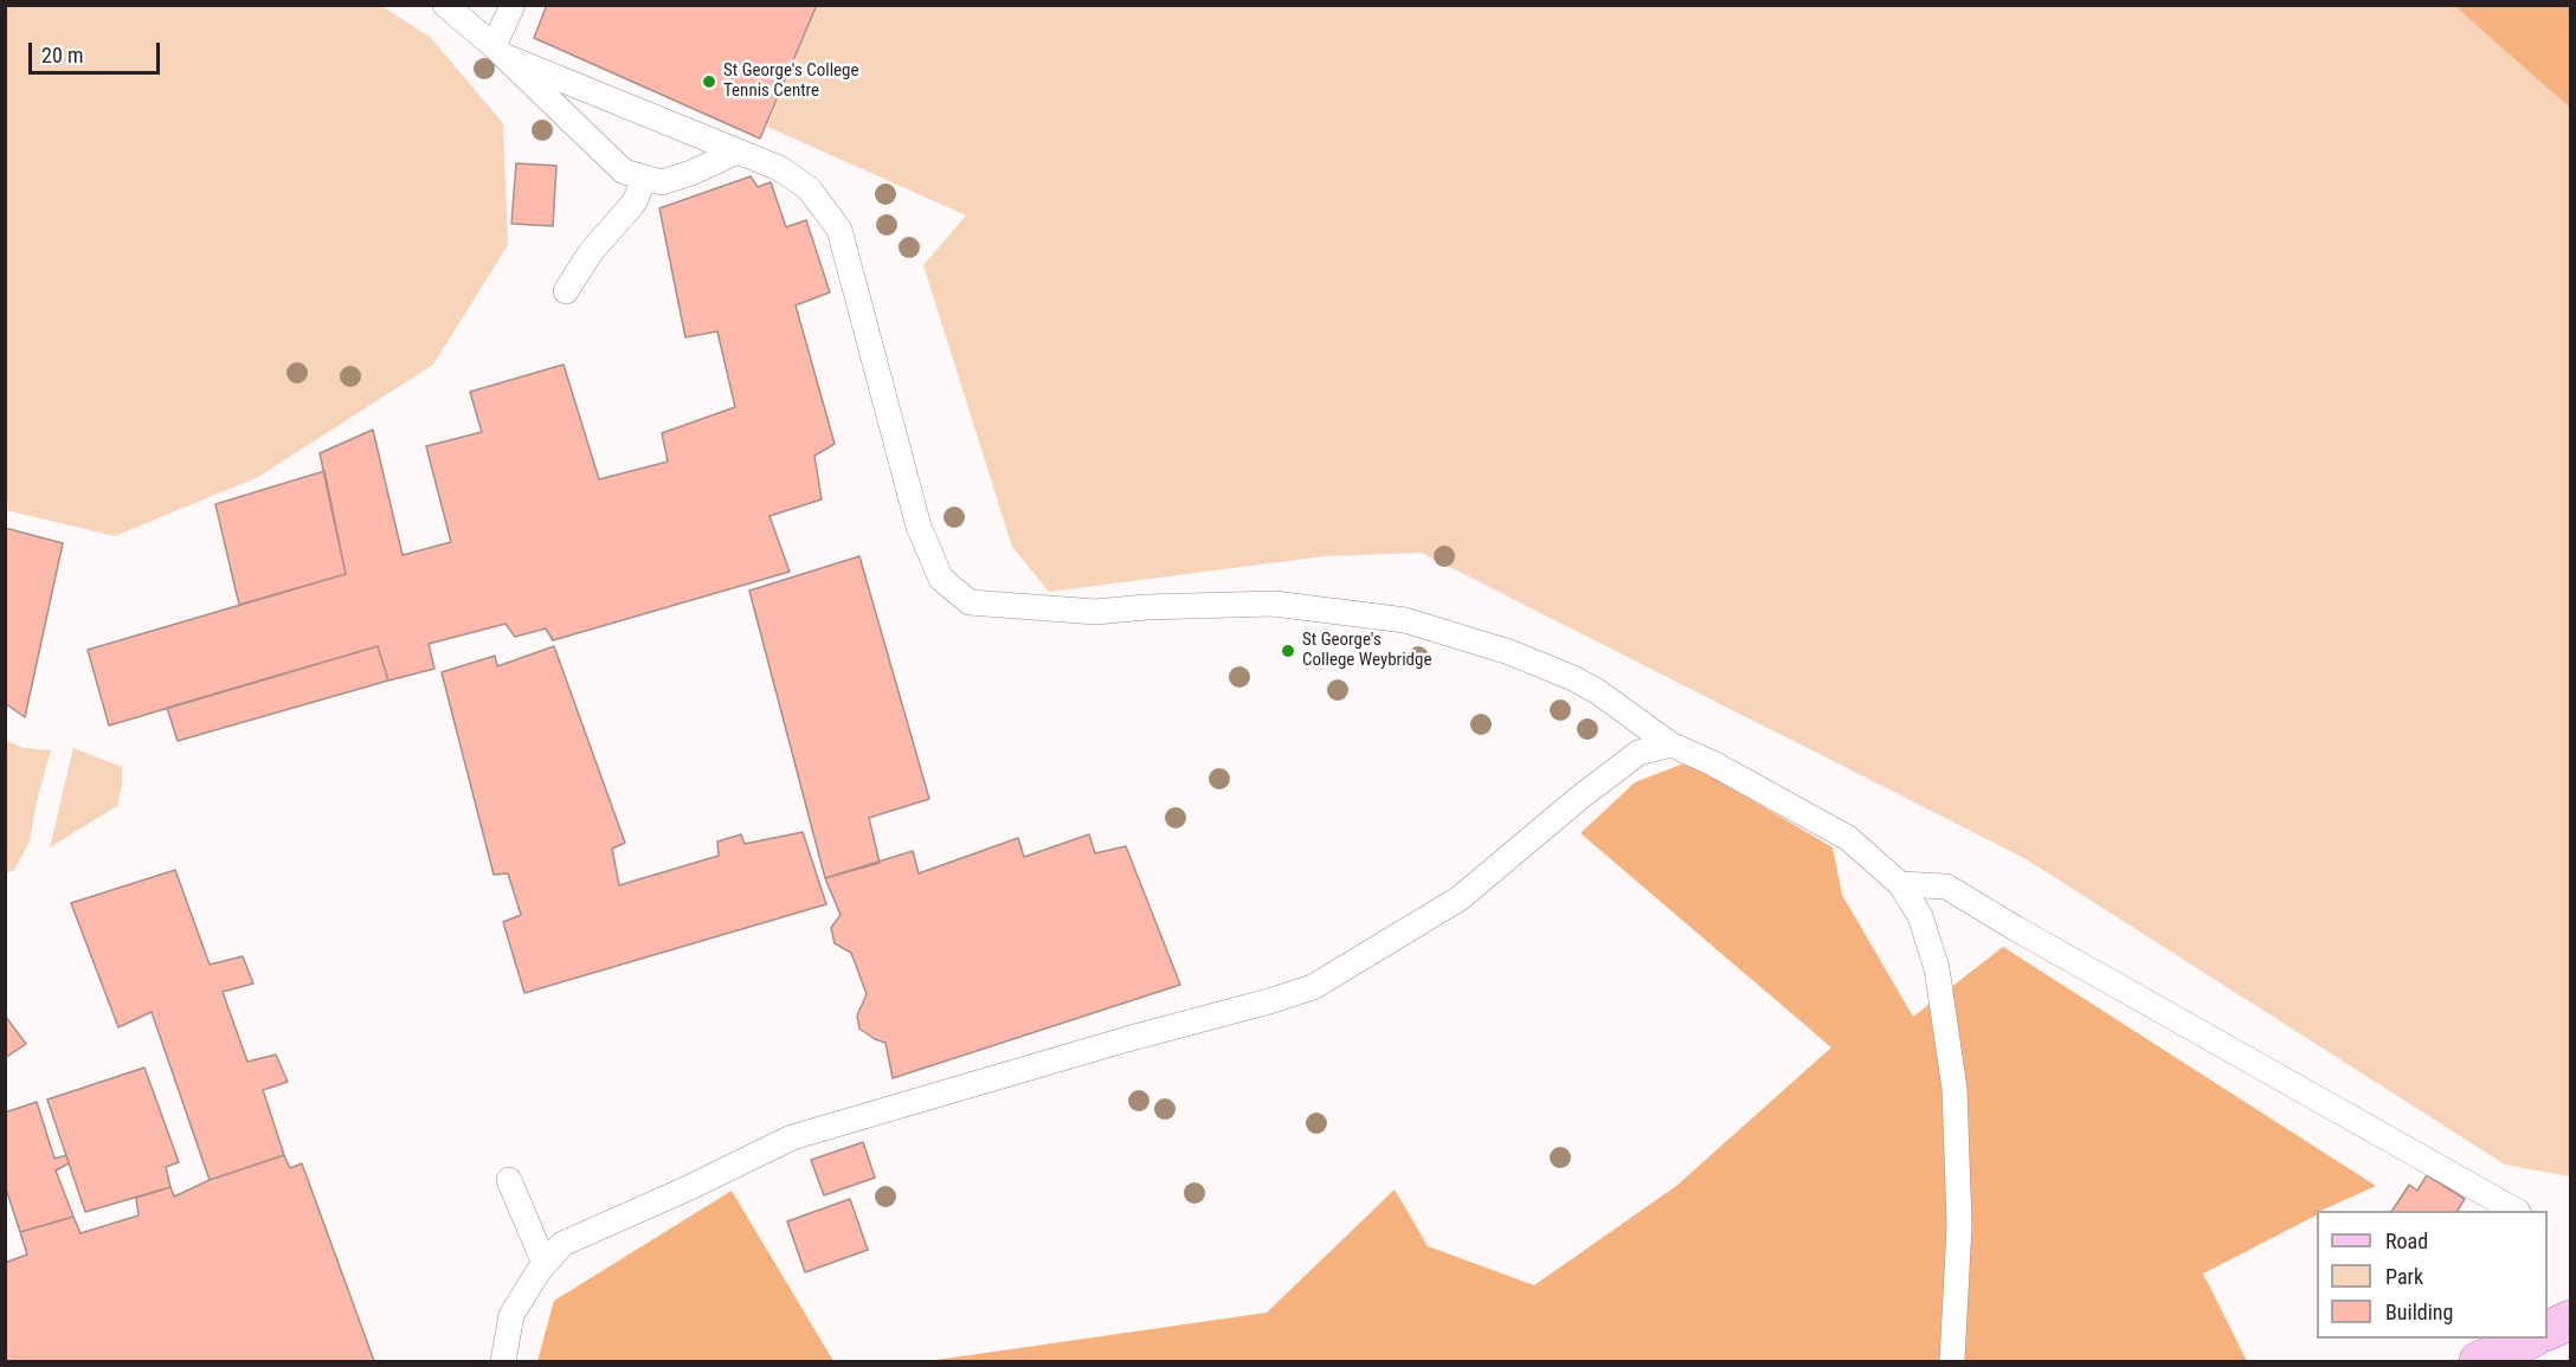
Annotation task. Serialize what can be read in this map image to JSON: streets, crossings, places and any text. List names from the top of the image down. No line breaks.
{"places":["St George's College Tennis Centre","St George's College Weybridge"],"legend":["Road","Park","Building"],"scale_bar":"20 m"}
